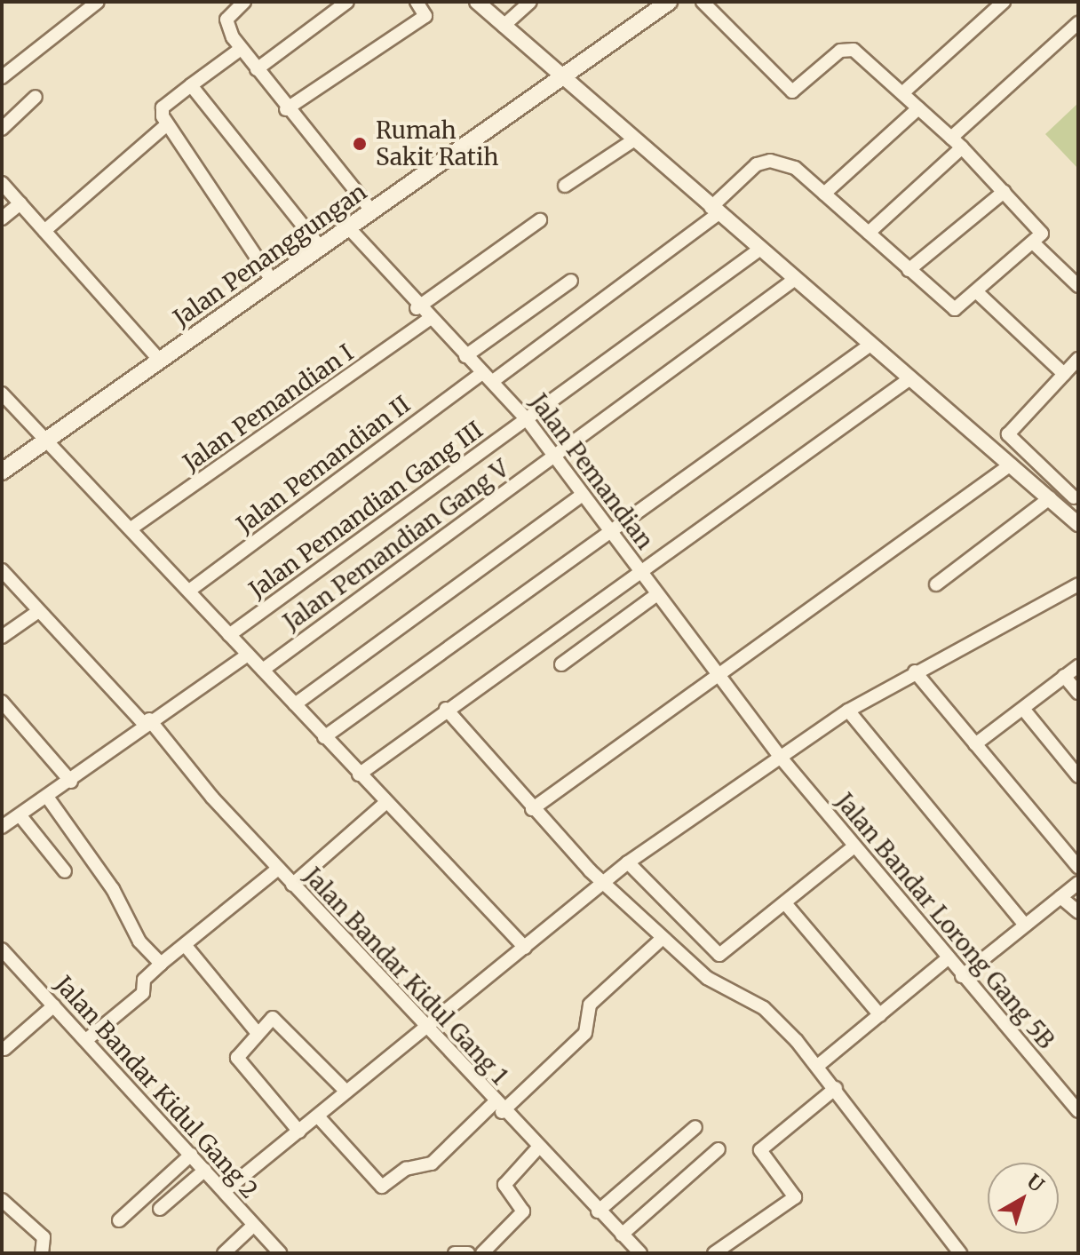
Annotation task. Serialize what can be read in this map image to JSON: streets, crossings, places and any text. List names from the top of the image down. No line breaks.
{"streets":{"main road":["Jalan Penanggungan"],"street":["Jalan Pemandian I","Jalan Pemandian II","Jalan Pemandian","Jalan Pemandian Gang III","Jalan Pemandian Gang V","Jalan Bandar Lorong Gang 5B","Jalan Bandar Kidul Gang 1","Jalan Bandar Kidul Gang 2"]},"crossings":[["Jalan Penanggungan","Jalan Pemandian"],["Jalan Pemandian I","Jalan Pemandian"],["Jalan Pemandian II","Jalan Pemandian"],["Jalan Pemandian","Jalan Pemandian Gang III"],["Jalan Pemandian","Jalan Pemandian Gang V"],["Jalan Pemandian","Jalan Bandar Lorong Gang 5B"]],"places":["Rumah Sakit Ratih"],"north":"top right"}
